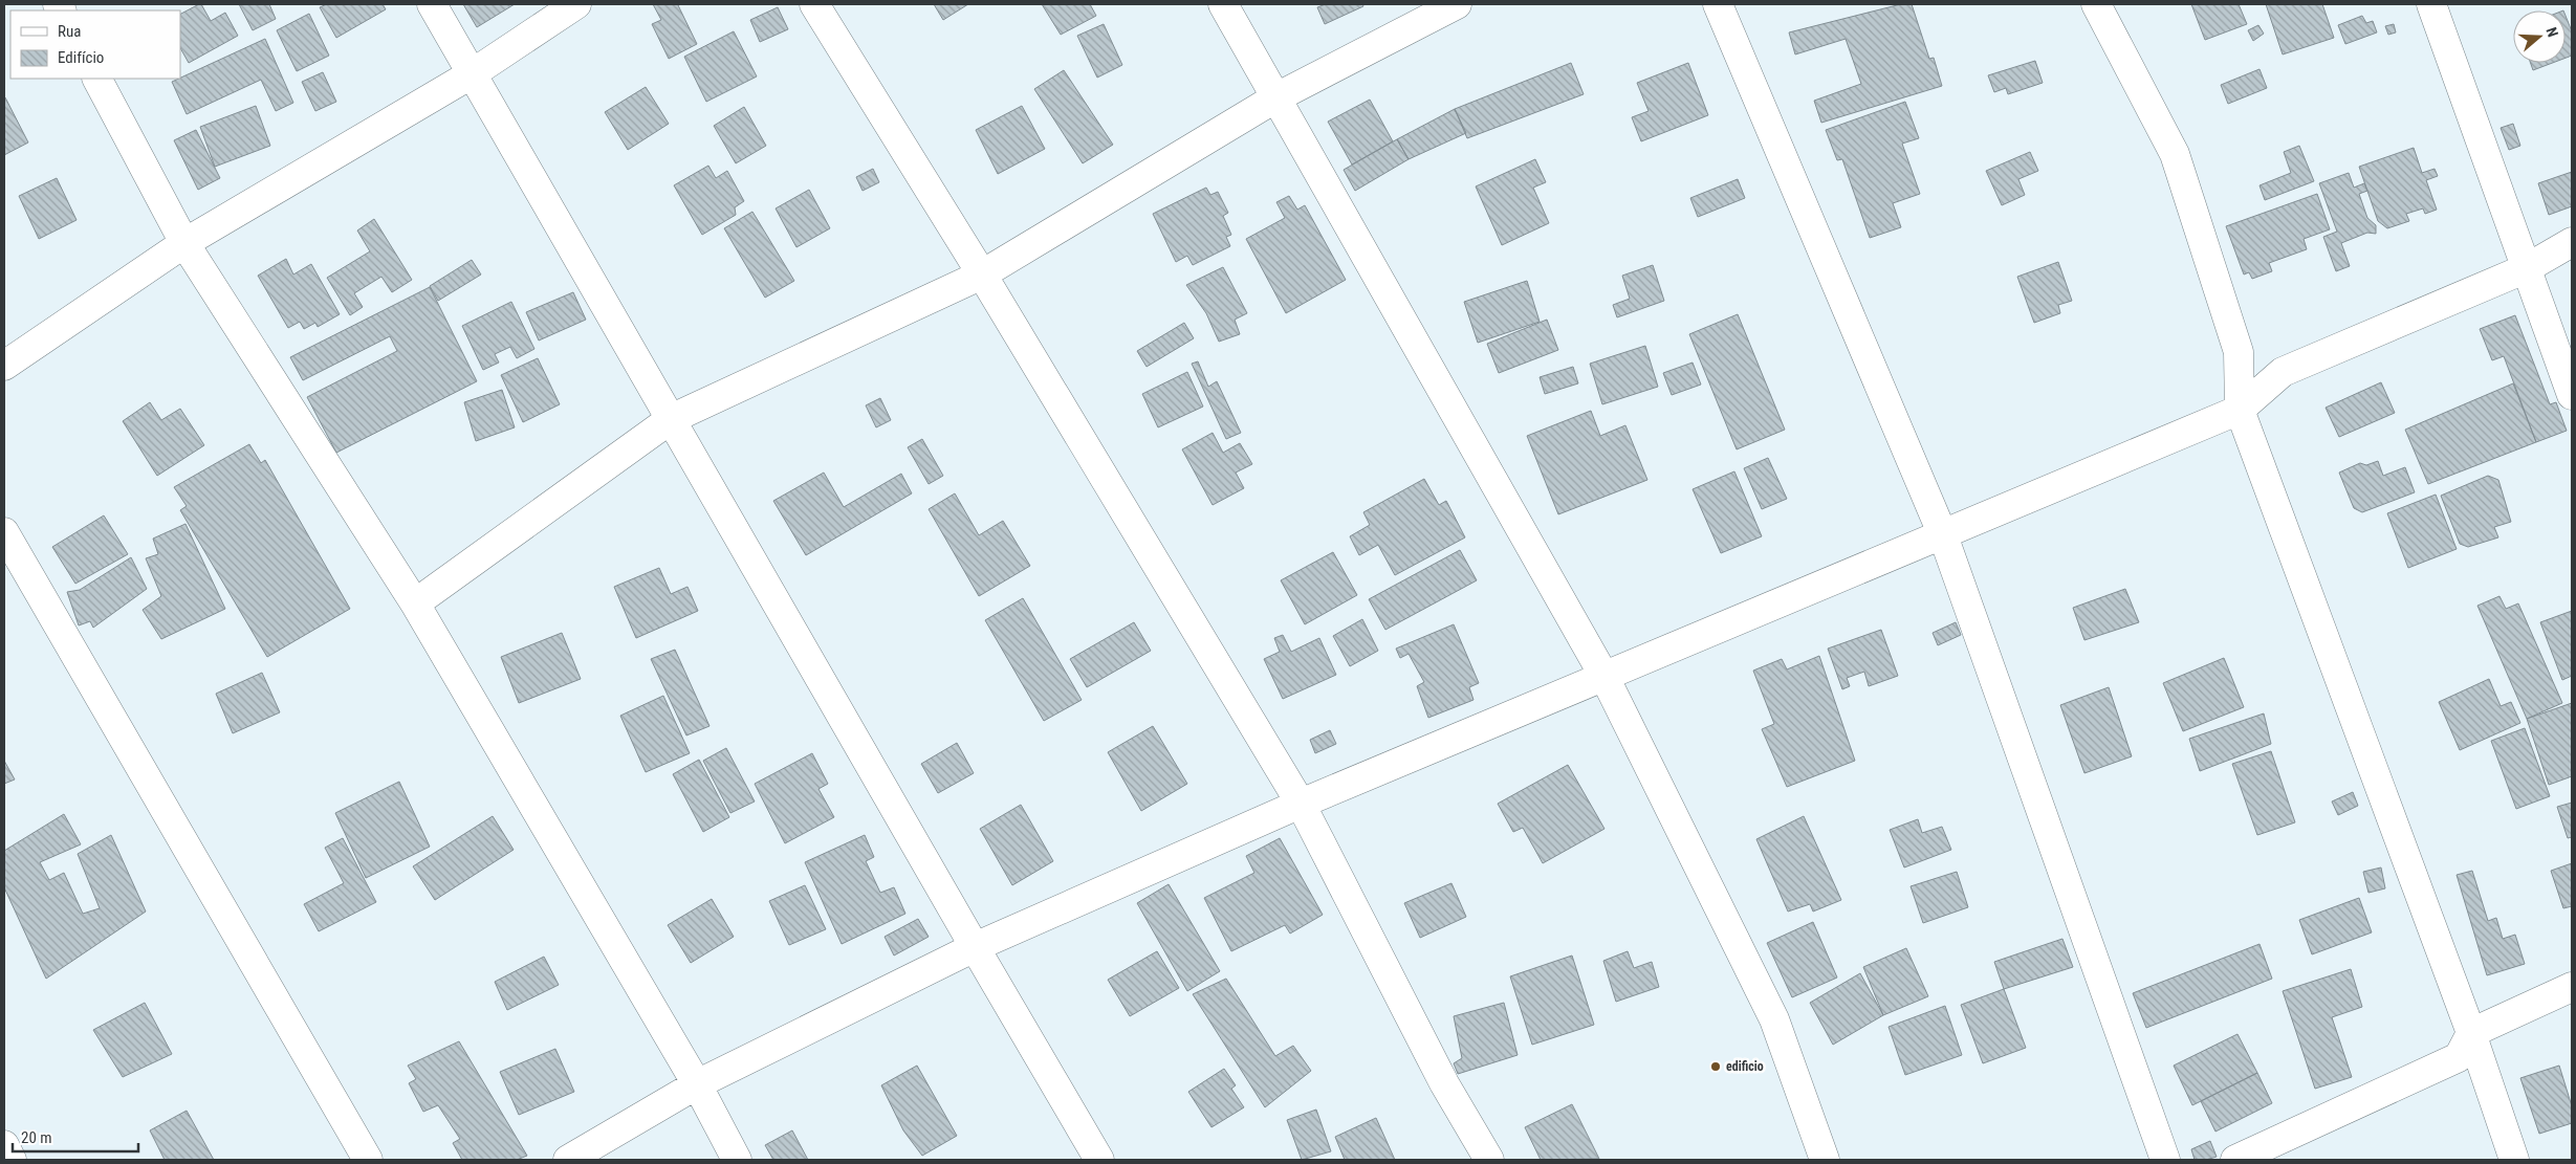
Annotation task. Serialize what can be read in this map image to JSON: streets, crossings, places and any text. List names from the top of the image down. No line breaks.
{"places":["edificio"],"legend":["Rua","Edifício"],"scale_bar":"20 m","north":"right"}
